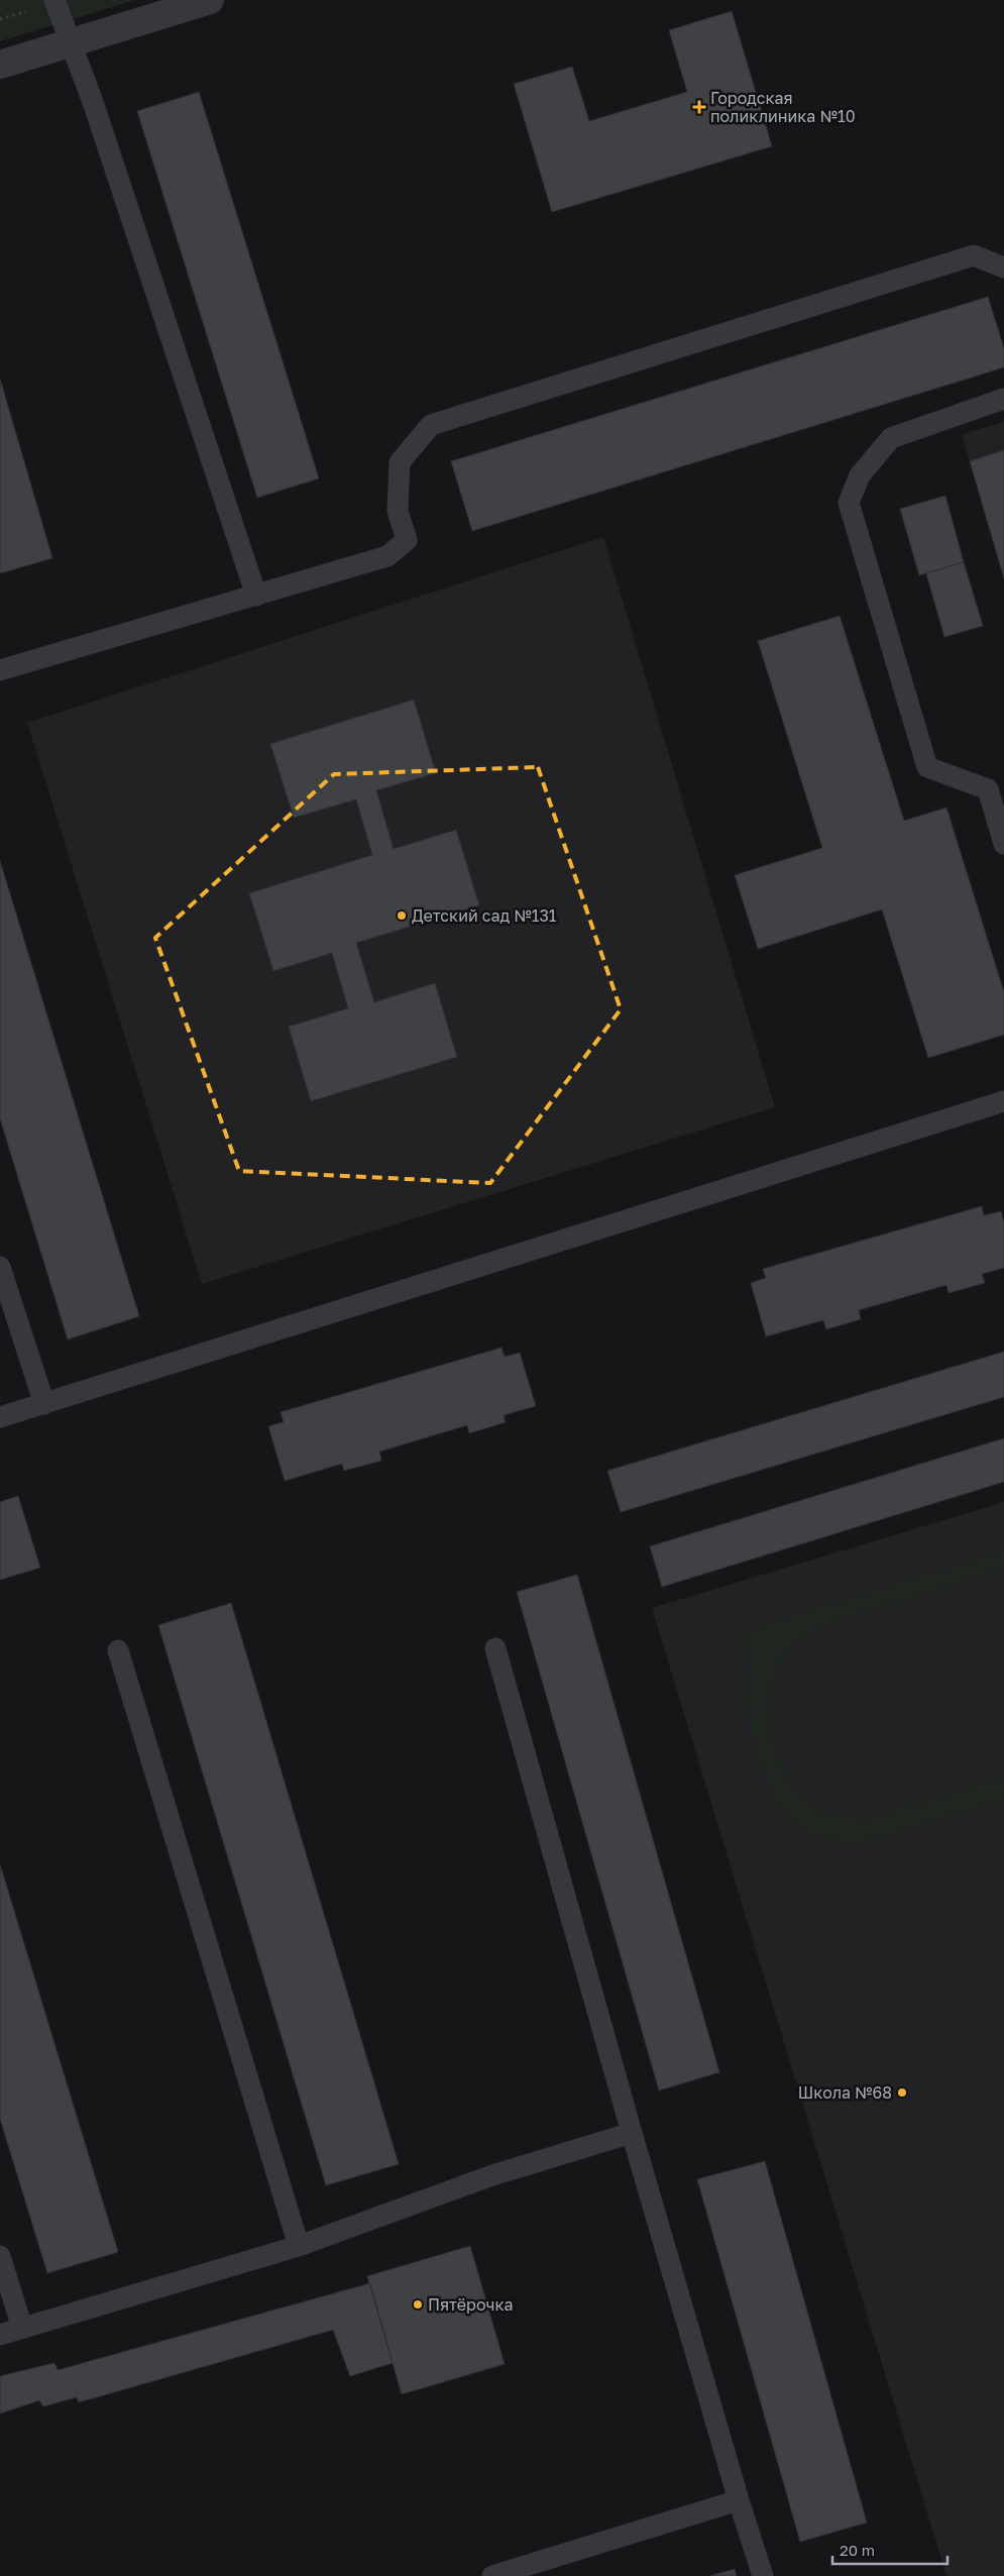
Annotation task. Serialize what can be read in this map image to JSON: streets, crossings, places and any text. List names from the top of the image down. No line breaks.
{"places":{"health":["Городская поликлиника №10"],"other":["Детский сад №131","Школа №68","Пятёрочка"]},"scale_bar":"20 m"}
